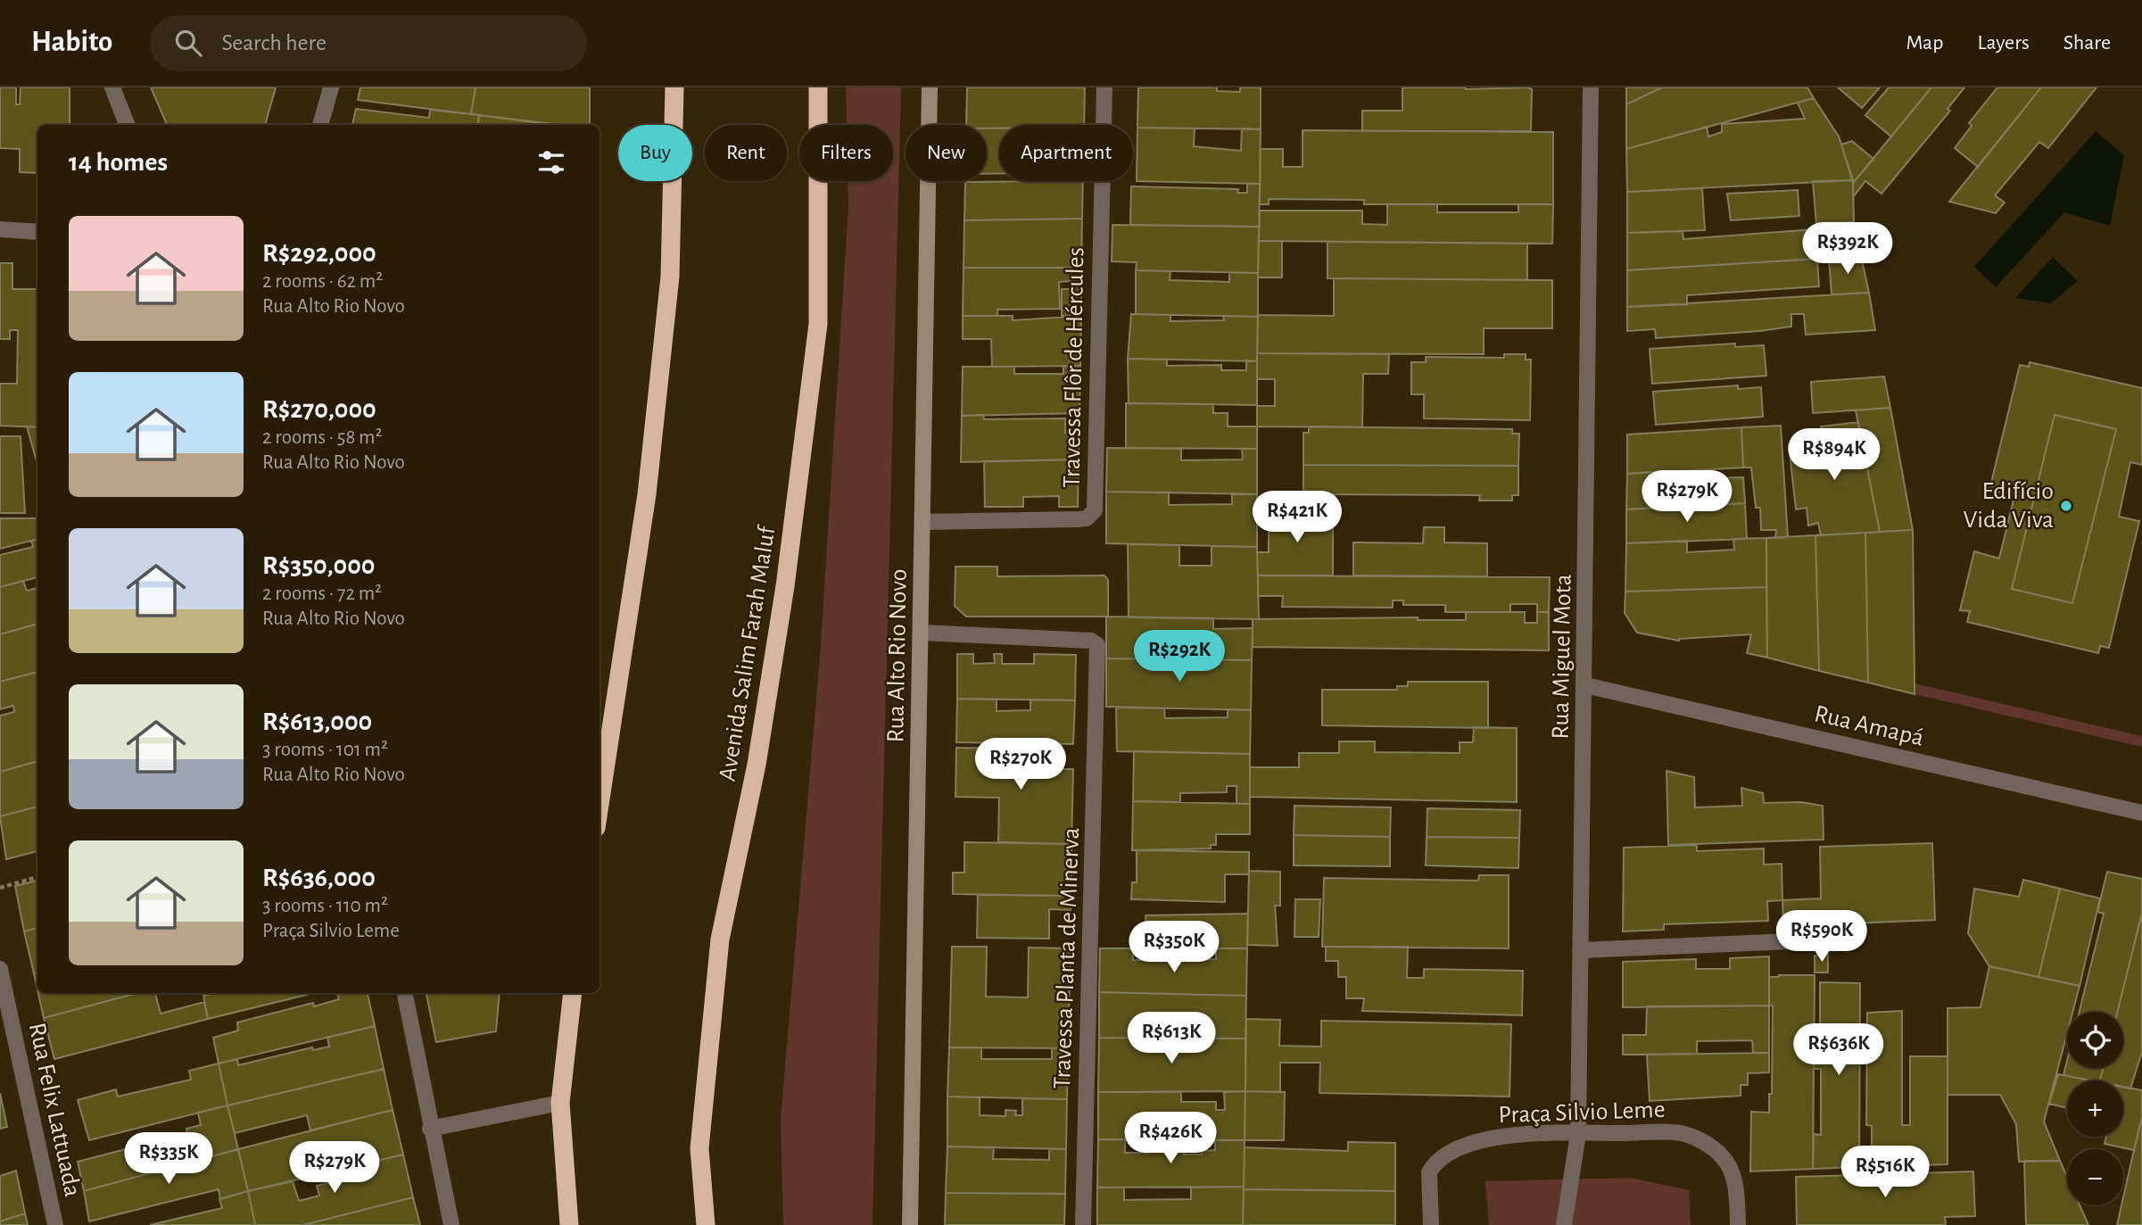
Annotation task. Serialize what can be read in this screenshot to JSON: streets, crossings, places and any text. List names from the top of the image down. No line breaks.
{"streets":{"highway":["Avenida Salim Farah Maluf"],"street":["Travessa Flôr de Hércules","Rua Alto Rio Novo","Rua Miguel Mota","Rua Amapá","Travessa Planta de Minerva","Rua Felix Lattuada","Praça Silvio Leme"]},"crossings":[["Travessa Flôr de Hércules","Rua Alto Rio Novo"],["Rua Alto Rio Novo","Travessa Planta de Minerva"],["Rua Miguel Mota","Rua Amapá"],["Rua Miguel Mota","Praça Silvio Leme"]],"places":["Edifício Vida Viva"],"page":{"header":"Habito","search":"Search here","nav":["Map","Layers","Share"],"chip":["Buy","Rent","Filters","New","Apartment"],"heading":"14 homes","list":[{"name":"R$292,000","note":"2 rooms · 62 m² · Rua Alto Rio Novo"},{"name":"R$270,000","note":"2 rooms · 58 m² · Rua Alto Rio Novo"},{"name":"R$350,000","note":"2 rooms · 72 m² · Rua Alto Rio Novo"},{"name":"R$613,000","note":"3 rooms · 101 m² · Rua Alto Rio Novo"},{"name":"R$636,000","note":"3 rooms · 110 m² · Praça Silvio Leme"}],"price":["R$392K","R$894K","R$279K","R$421K","R$292K","R$270K","R$590K","R$350K","R$613K","R$636K","R$426K","R$335K","R$279K","R$516K"],"map_buttons":["+","−"]}}
